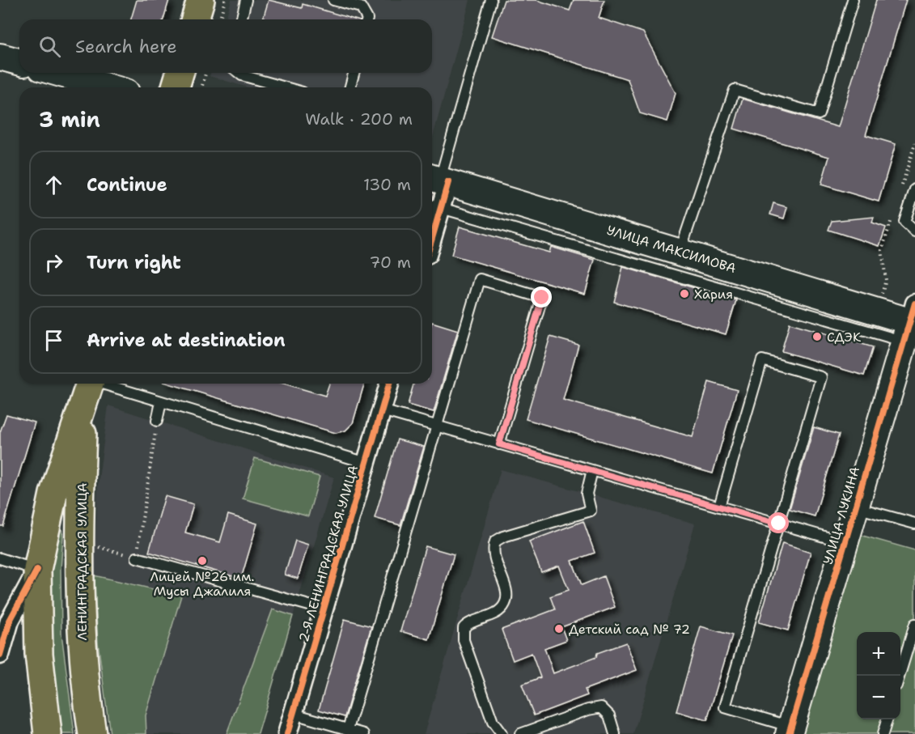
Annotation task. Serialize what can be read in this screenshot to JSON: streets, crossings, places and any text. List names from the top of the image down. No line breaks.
{"streets":{"main road":["УЛИЦА МАКСИМОВА","УЛИЦА ЛУКИНА","ЛЕНИНГРАДСКАЯ УЛИЦА"],"street":["2-Я ЛЕНИНГРАДСКАЯ УЛИЦА"]},"crossings":[["УЛИЦА МАКСИМОВА","УЛИЦА ЛУКИНА"]],"places":["Хария","СДЭК","Лицей №26 им. Мусы Джалиля","Детский сад № 72"],"page":{"search":"Search here","heading":["3 min","Walk · 200 m"],"list":[["Continue","130 m"],["Turn right","70 m"],"Arrive at destination"],"map_buttons":["+","−"]}}
